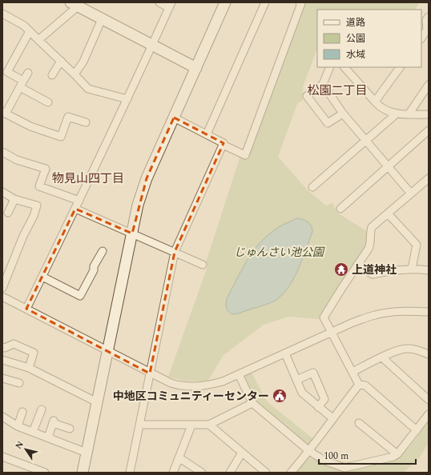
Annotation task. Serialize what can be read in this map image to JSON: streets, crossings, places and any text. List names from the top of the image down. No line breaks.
{"districts":["松園二丁目","物見山四丁目"],"parks":["じゅんさい池公園"],"places":{"temple":["上道神社"],"public building":["中地区コミュニティーセンター"]},"legend":["道路","公園","水域"],"scale_bar":"100 m","north":"top left"}
